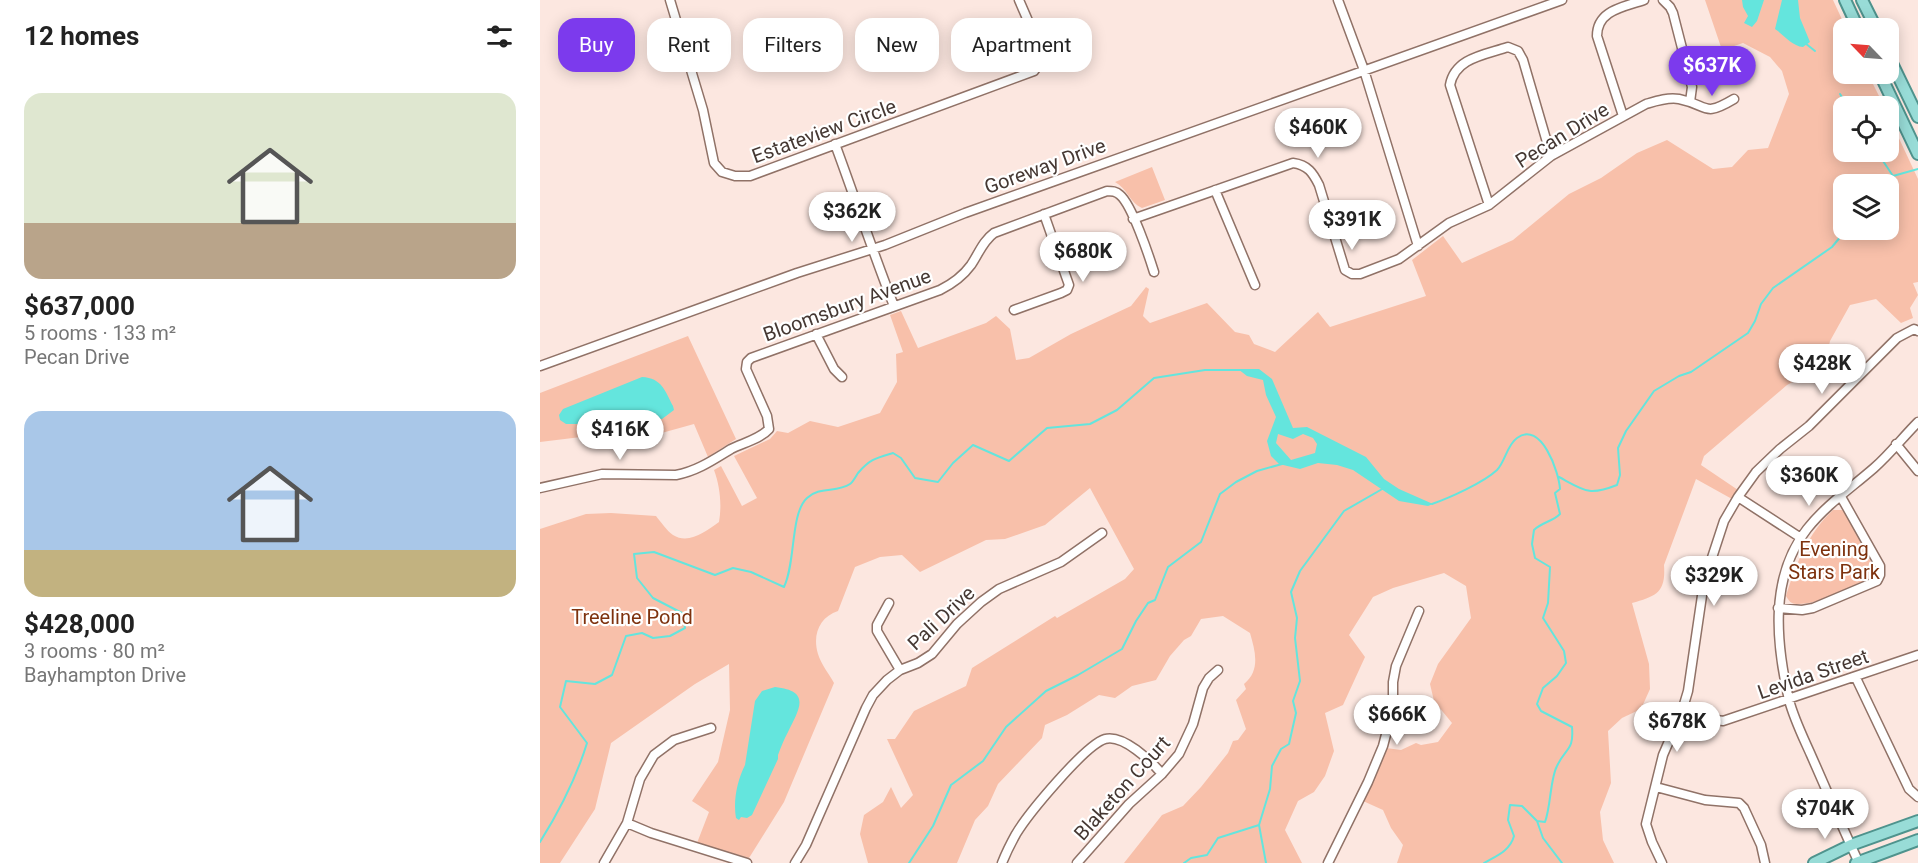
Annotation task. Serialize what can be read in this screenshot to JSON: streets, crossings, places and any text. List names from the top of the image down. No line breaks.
{"streets":{"street":["Estateview Circle","Pecan Drive","Goreway Drive","Bloomsbury Avenue","Pali Drive","Levida Street","Blaketon Court"]},"parks":["Evening Stars Park","Treeline Pond"],"north":"top left","page":{"heading":"12 homes","chip":["Buy","Rent","Filters","New","Apartment"],"price":["$637K","$460K","$362K","$391K","$680K","$428K","$416K","$360K","$329K","$666K","$678K","$704K"],"list":[{"name":"$637,000","note":"5 rooms · 133 m² · Pecan Drive"},{"name":"$428,000","note":"3 rooms · 80 m² · Bayhampton Drive"}]}}
